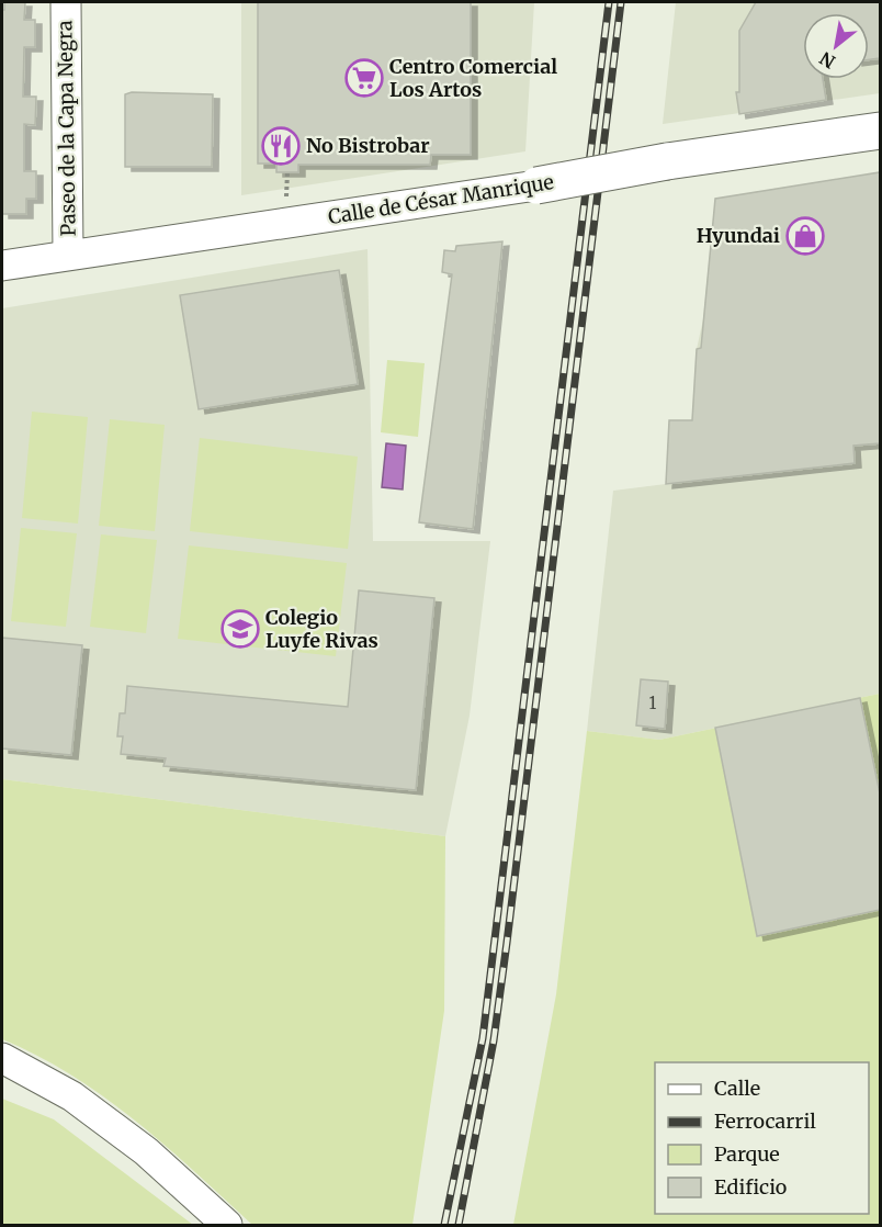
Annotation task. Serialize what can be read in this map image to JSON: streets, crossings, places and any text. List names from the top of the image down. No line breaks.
{"streets":{"street":["Paseo de la Capa Negra","Calle de César Manrique"]},"crossings":[["Paseo de la Capa Negra","Calle de César Manrique"]],"places":{"supermarket":["Centro Comercial Los Artos"],"restaurant":["No Bistrobar"],"shop":["Hyundai"],"school or university":["Colegio Luyfe Rivas"]},"house_numbers":["1"],"legend":["Calle","Ferrocarril","Parque","Edificio"],"north":"bottom left"}
